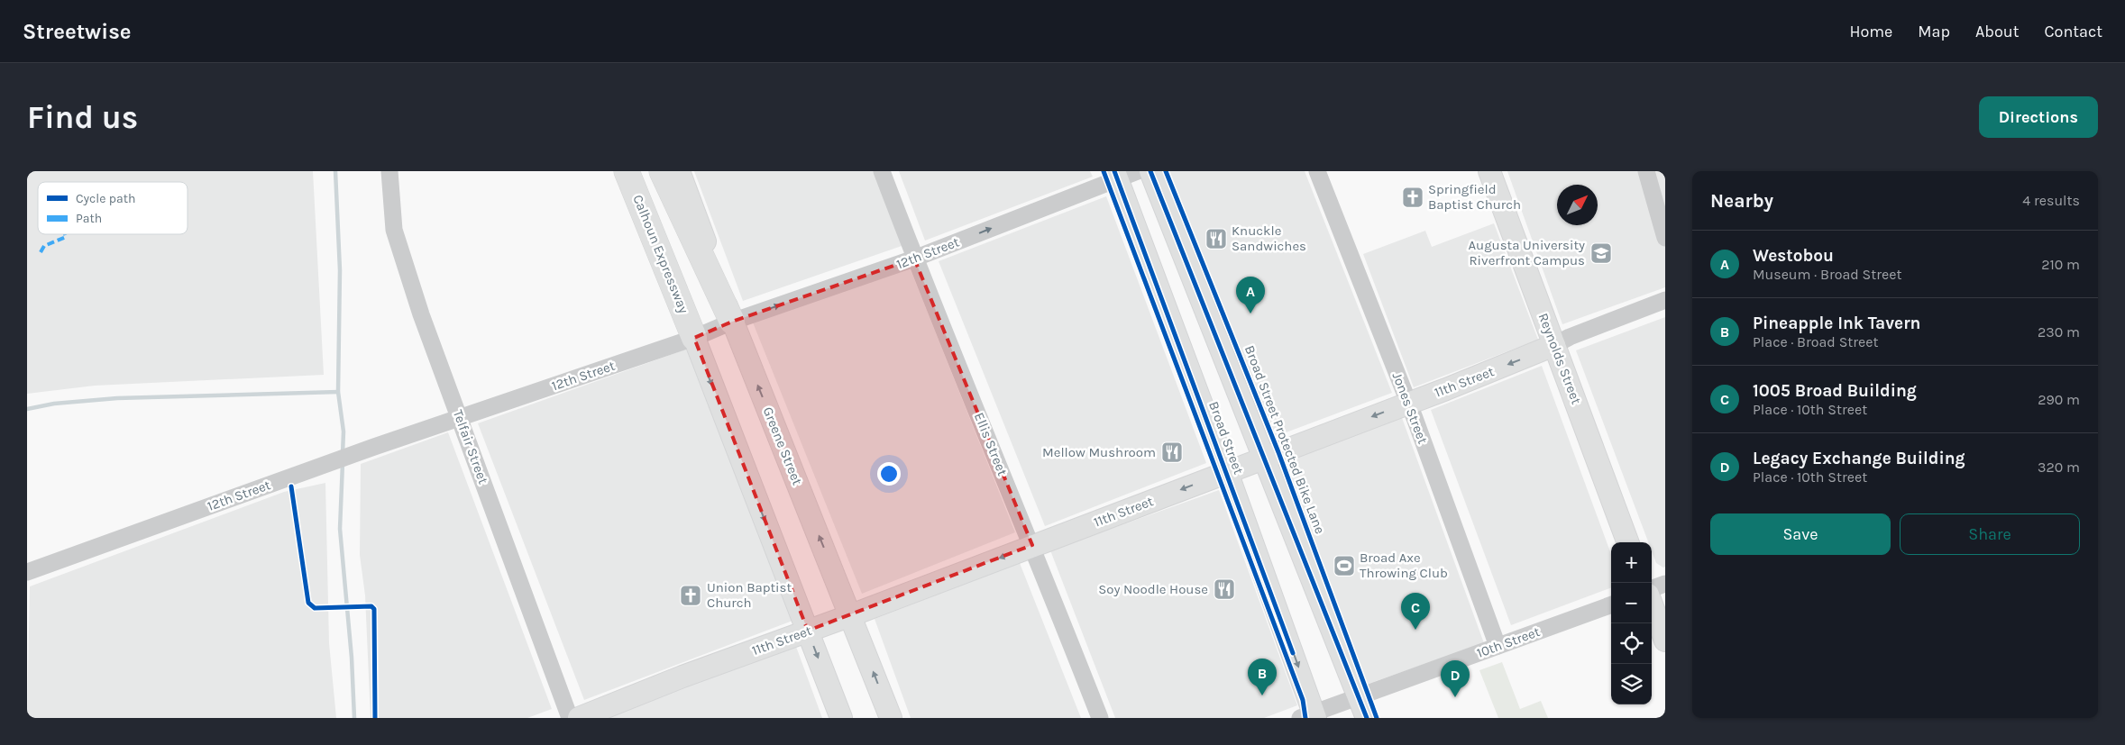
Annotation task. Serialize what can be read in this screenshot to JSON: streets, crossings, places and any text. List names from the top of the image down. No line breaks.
{"streets":{"highway":["Calhoun Expressway"],"main road":["Reynolds Street","11th Street","Broad Street","Greene Street"],"street":["12th Street","Jones Street","Ellis Street","Telfair Street","10th Street"],"cycle path":["Broad Street Protected Bike Lane"]},"crossings":[["12th Street","Calhoun Expressway"],["12th Street","Broad Street"],["12th Street","Ellis Street"],["12th Street","Greene Street"],["12th Street","Telfair Street"],["Reynolds Street","11th Street"],["11th Street","Jones Street"],["11th Street","Broad Street"],["11th Street","Ellis Street"],["11th Street","Greene Street"],["Jones Street","10th Street"],["Broad Street","10th Street"]],"one_way":["12th Street","11th Street"],"places":{"church":["Springfield Baptist Church","Union Baptist Church"],"restaurant":["Knuckle Sandwiches","Mellow Mushroom","Soy Noodle House"],"school or university":["Augusta University Riverfront Campus"],"sports":["Broad Axe Throwing Club"]},"legend":["Cycle path","Path"],"north":"top right","page":{"header":"Streetwise","nav":["Home","Map","About","Contact"],"buttons":["Directions",["Save","Share"]],"title":"Find us","heading":["Nearby","4 results"],"list":[{"mark":"A","name":"Westobou","note":"Museum · Broad Street","value":"210 m"},{"mark":"B","name":"Pineapple Ink Tavern","note":"Place · Broad Street","value":"230 m"},{"mark":"C","name":"1005 Broad Building","note":"Place · 10th Street","value":"290 m"},{"mark":"D","name":"Legacy Exchange Building","note":"Place · 10th Street","value":"320 m"}],"pins":["A","C","B","D"],"map_buttons":["+","−"]}}
